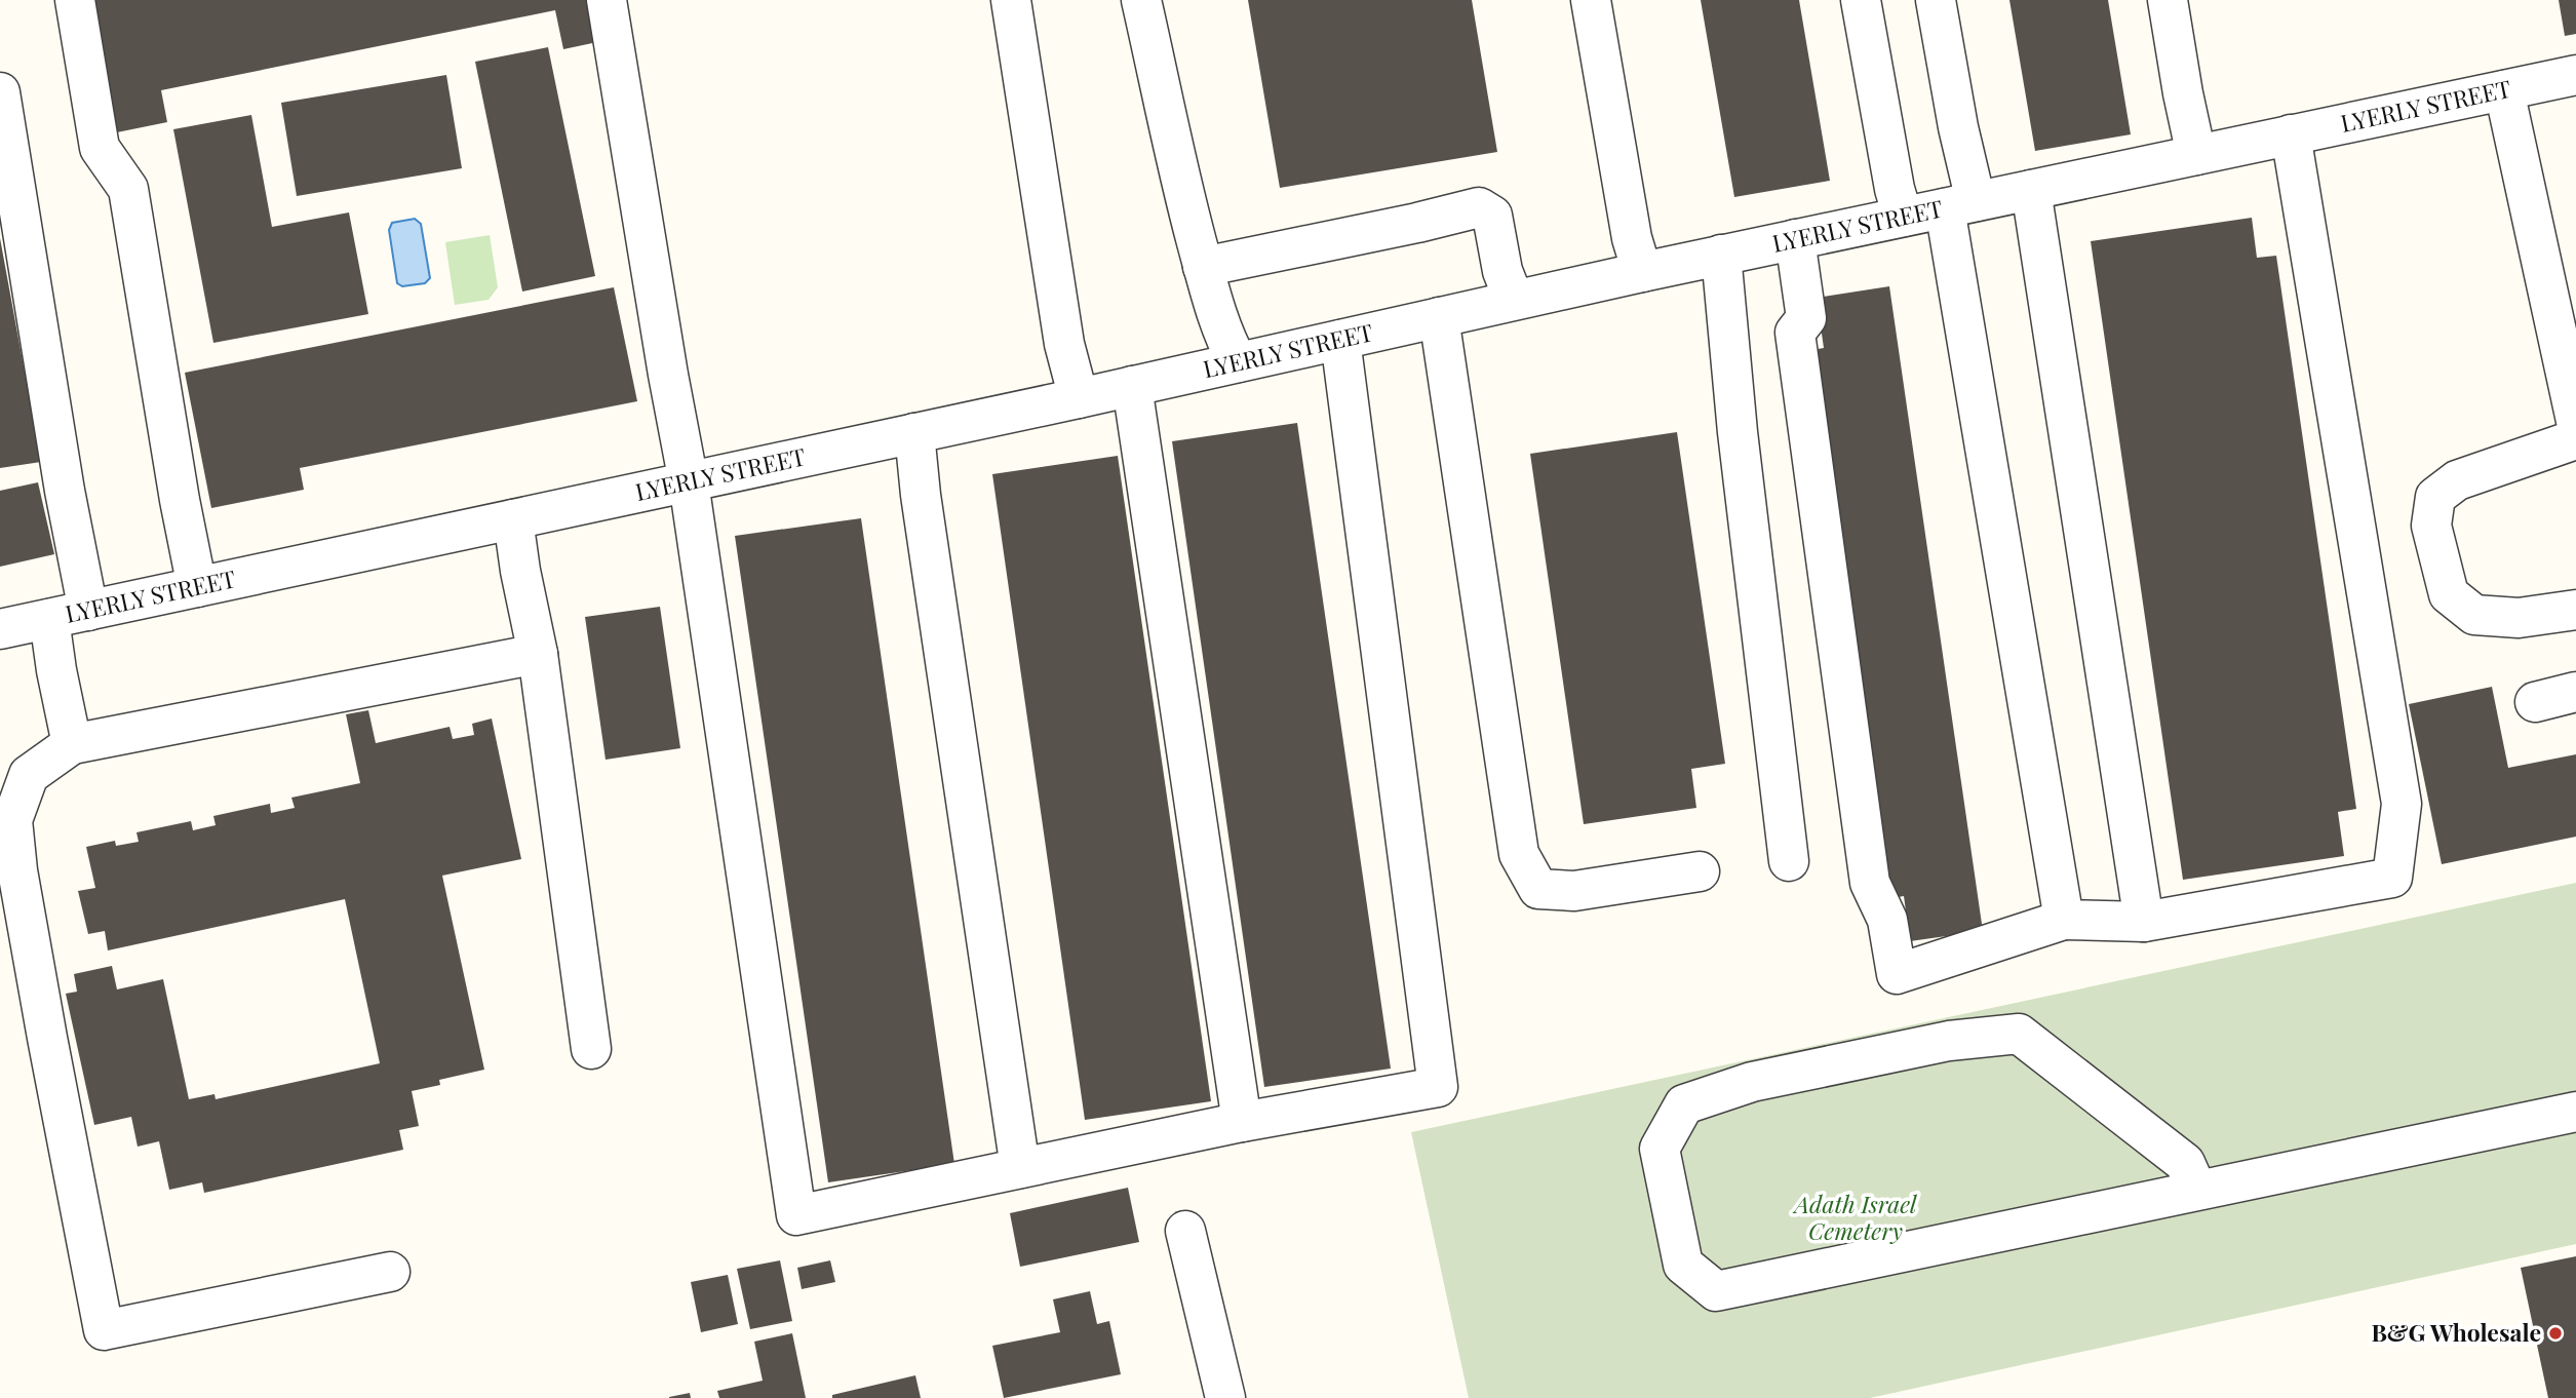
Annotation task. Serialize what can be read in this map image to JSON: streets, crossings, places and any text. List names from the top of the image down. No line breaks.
{"streets":{"street":["LYERLY STREET"]},"parks":["Adath Israel Cemetery"],"places":["B&G Wholesale"]}
